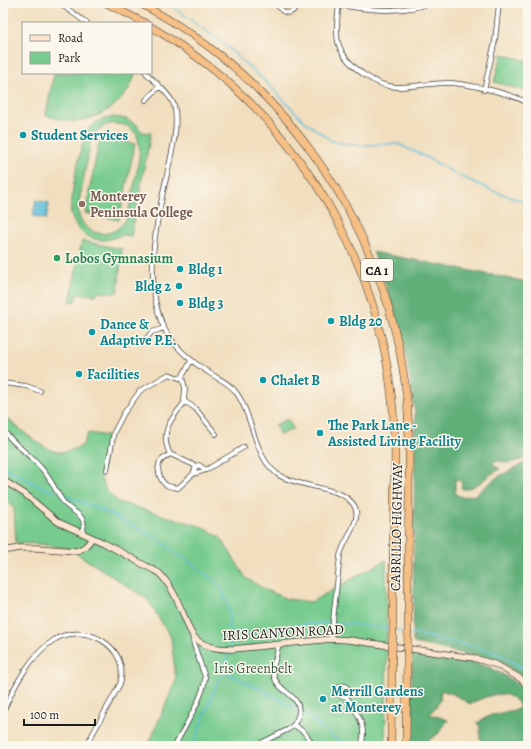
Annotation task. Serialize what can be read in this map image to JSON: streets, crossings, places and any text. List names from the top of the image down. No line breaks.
{"streets":{"highway":["CA 1","CABRILLO HIGHWAY"],"street":["IRIS CANYON ROAD"]},"parks":["Iris Greenbelt"],"places":["Student Services","Monterey Peninsula College","Lobos Gymnasium","Bldg 1","Bldg 2","Bldg 3","Bldg 20","Dance & Adaptive P.E.","Facilities","Chalet B","The Park Lane - Assisted Living Facility","Merrill Gardens at Monterey"],"legend":["Road","Park"],"scale_bar":"100 m"}
